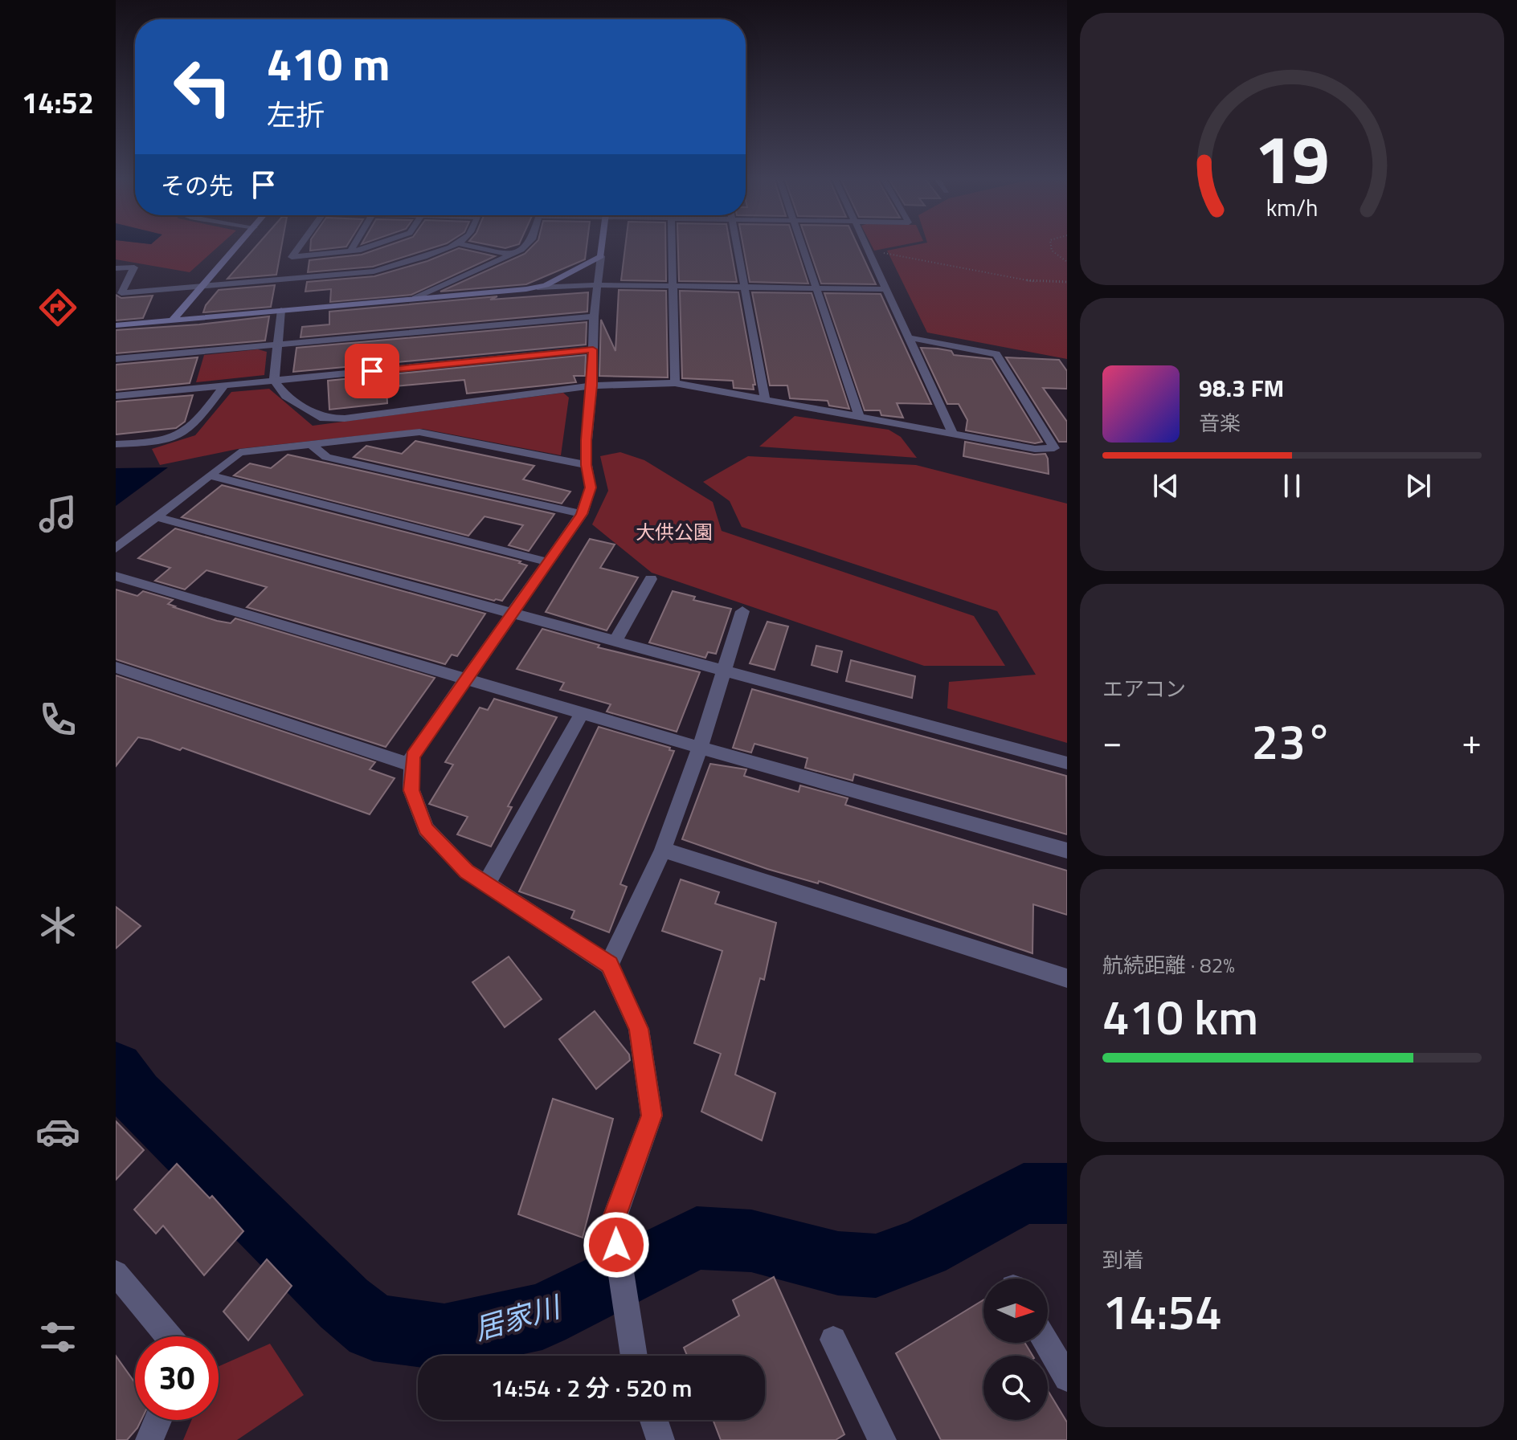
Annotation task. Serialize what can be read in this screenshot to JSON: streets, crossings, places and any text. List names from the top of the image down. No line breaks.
{"water":["居家川"],"parks":["大供公園"],"north":"right","page":{"tabs":"14:52","turn":["410 m","左折"],"then":"その先","song":["98.3 FM","音楽"],"tile":["エアコン",["航続距離 · 82%","410 km"],["到着","14:54"]],"heat":["−","23°","+"],"limit":"30","trip":"14:54 · 2 分 · 520 m","gauge":["19","km/h"]}}
